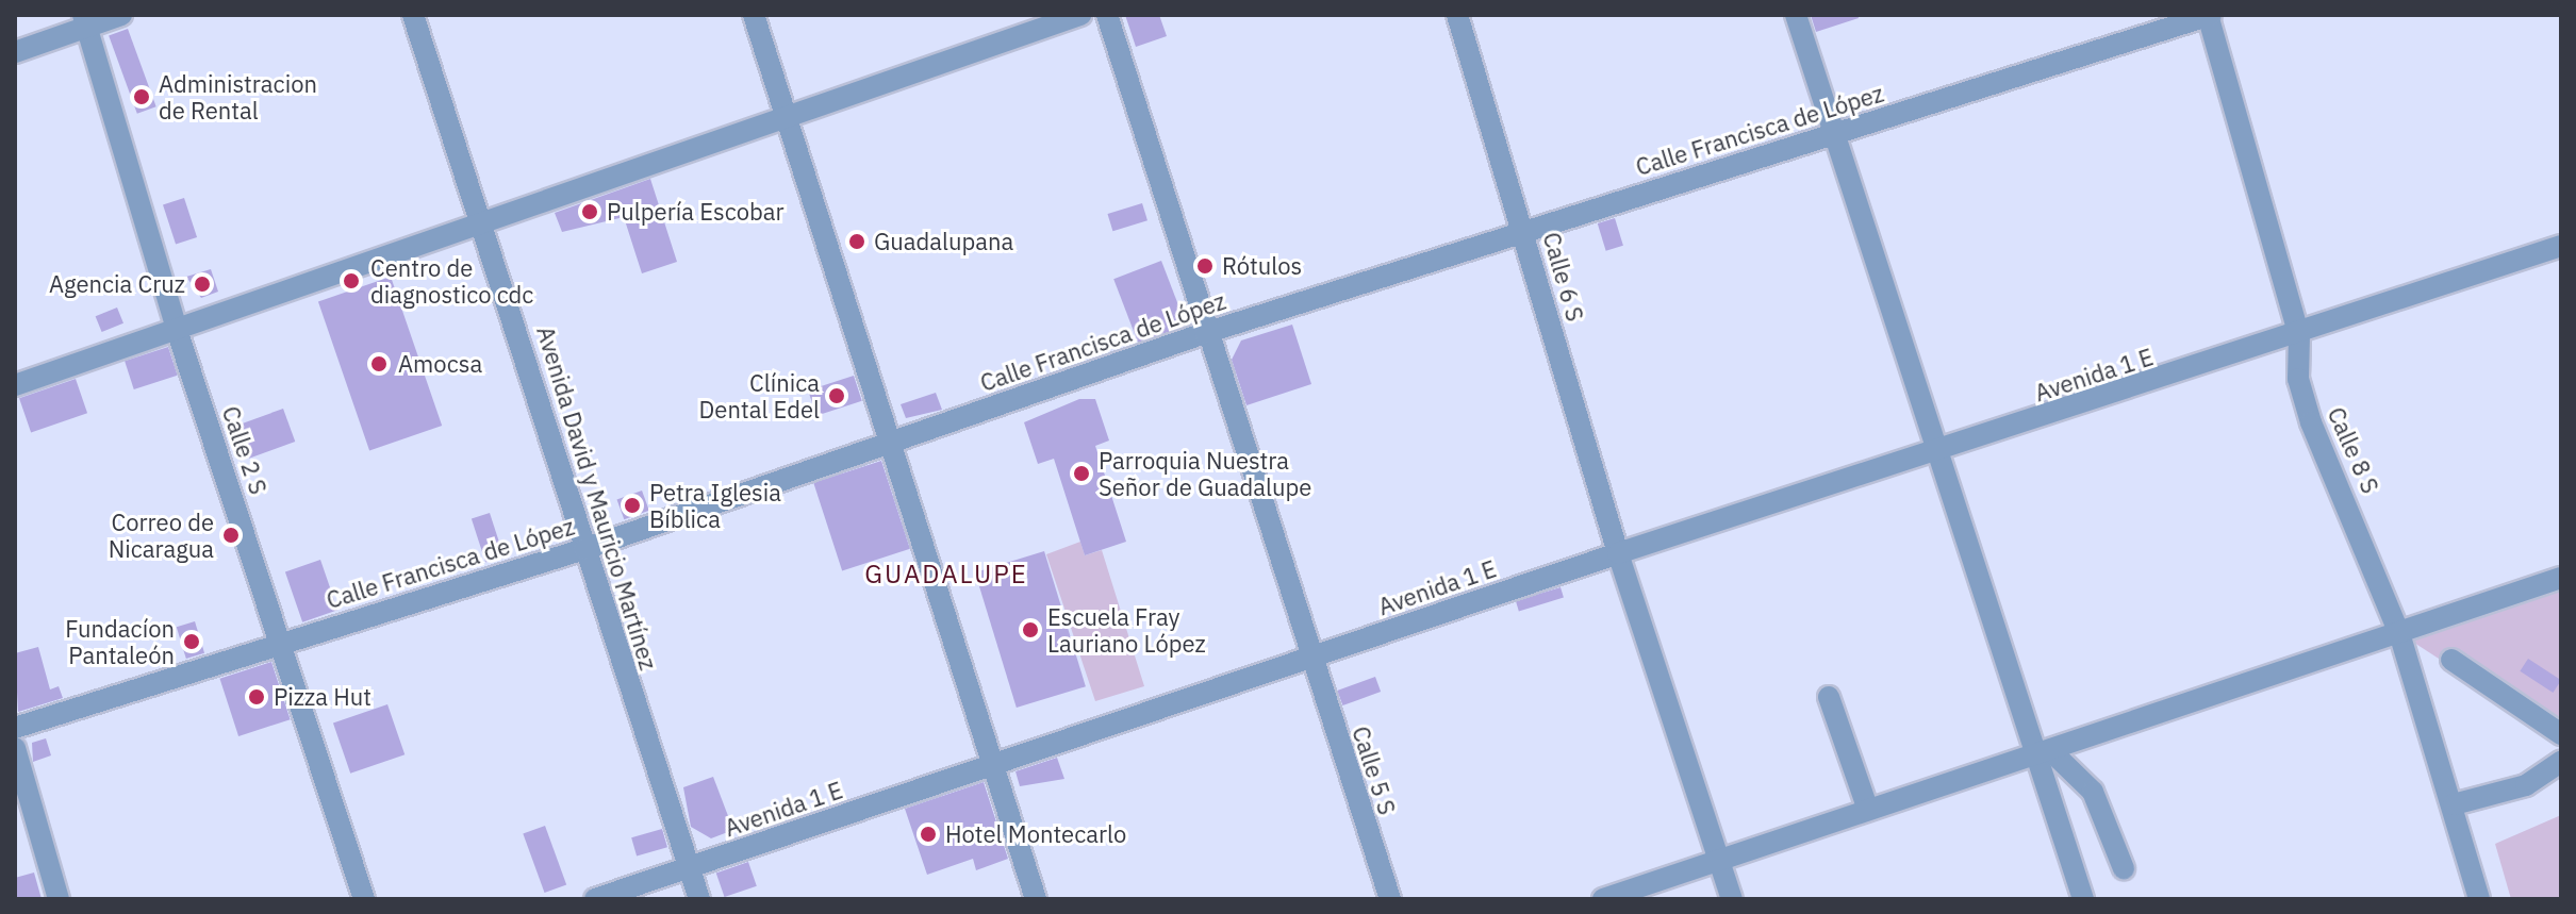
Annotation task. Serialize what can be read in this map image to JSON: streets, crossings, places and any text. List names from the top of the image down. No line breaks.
{"streets":{"street":["Calle Francisca de López","Calle 6 S","Avenida 1 E","Calle 2 S","Calle 8 S","Avenida David y Mauricio Martínez","Calle 5 S"]},"crossings":[["Calle Francisca de López","Calle 6 S"],["Calle Francisca de López","Calle 2 S"],["Calle Francisca de López","Calle 8 S"],["Calle Francisca de López","Avenida David y Mauricio Martínez"],["Calle Francisca de López","Calle 5 S"],["Calle 6 S","Avenida 1 E"],["Avenida 1 E","Calle 8 S"],["Avenida 1 E","Avenida David y Mauricio Martínez"],["Avenida 1 E","Calle 5 S"]],"districts":["GUADALUPE"],"places":["Administracion de Rental","Pulpería Escobar","Guadalupana","Rótulos","Centro de diagnostico cdc","Agencia Cruz","Amocsa","Clínica Dental Edel","Parroquia Nuestra Señor de Guadalupe","Petra Iglesia Bíblica","Correo de Nicaragua","Escuela Fray Lauriano López","Fundacíon Pantaleón","Pizza Hut","Hotel Montecarlo"]}
